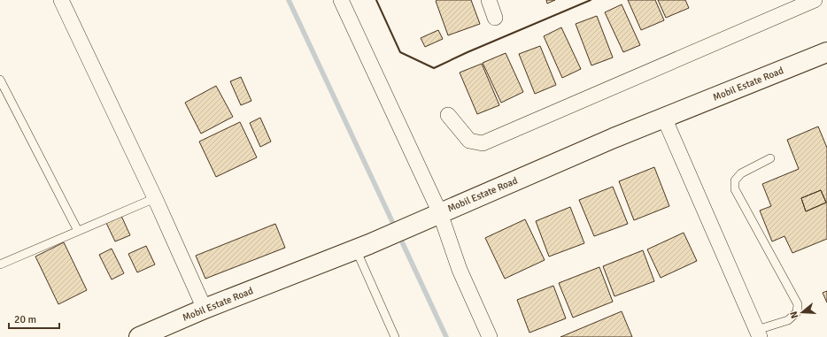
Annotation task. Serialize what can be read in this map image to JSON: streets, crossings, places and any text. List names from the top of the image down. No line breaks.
{"streets":{"main road":["Mobil Estate Road"]},"scale_bar":"20 m","north":"left"}
